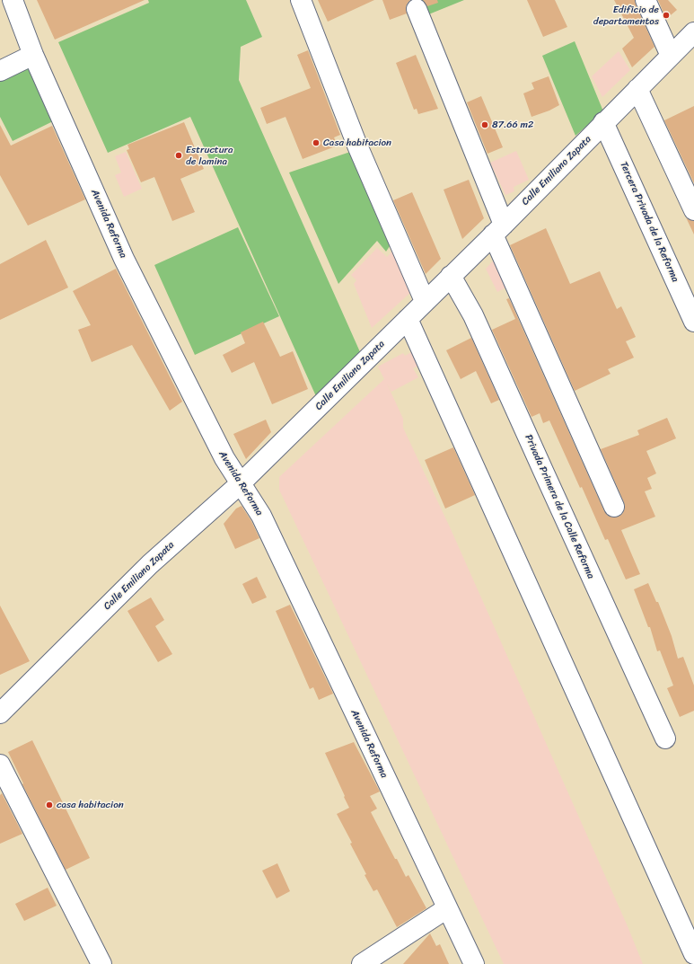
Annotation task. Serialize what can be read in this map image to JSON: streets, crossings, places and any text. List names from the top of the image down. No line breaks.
{"streets":{"street":["Calle Emiliano Zapata","Tercera Privada de la Reforma","Avenida Reforma","Privada Primera de la Calle Reforma"]},"crossings":[["Calle Emiliano Zapata","Tercera Privada de la Reforma"],["Calle Emiliano Zapata","Avenida Reforma"],["Calle Emiliano Zapata","Privada Primera de la Calle Reforma"]],"places":["Edificio de departamentos","87.66 m2","Casa habitacion","Estructura de lamina","casa habitacion"]}
